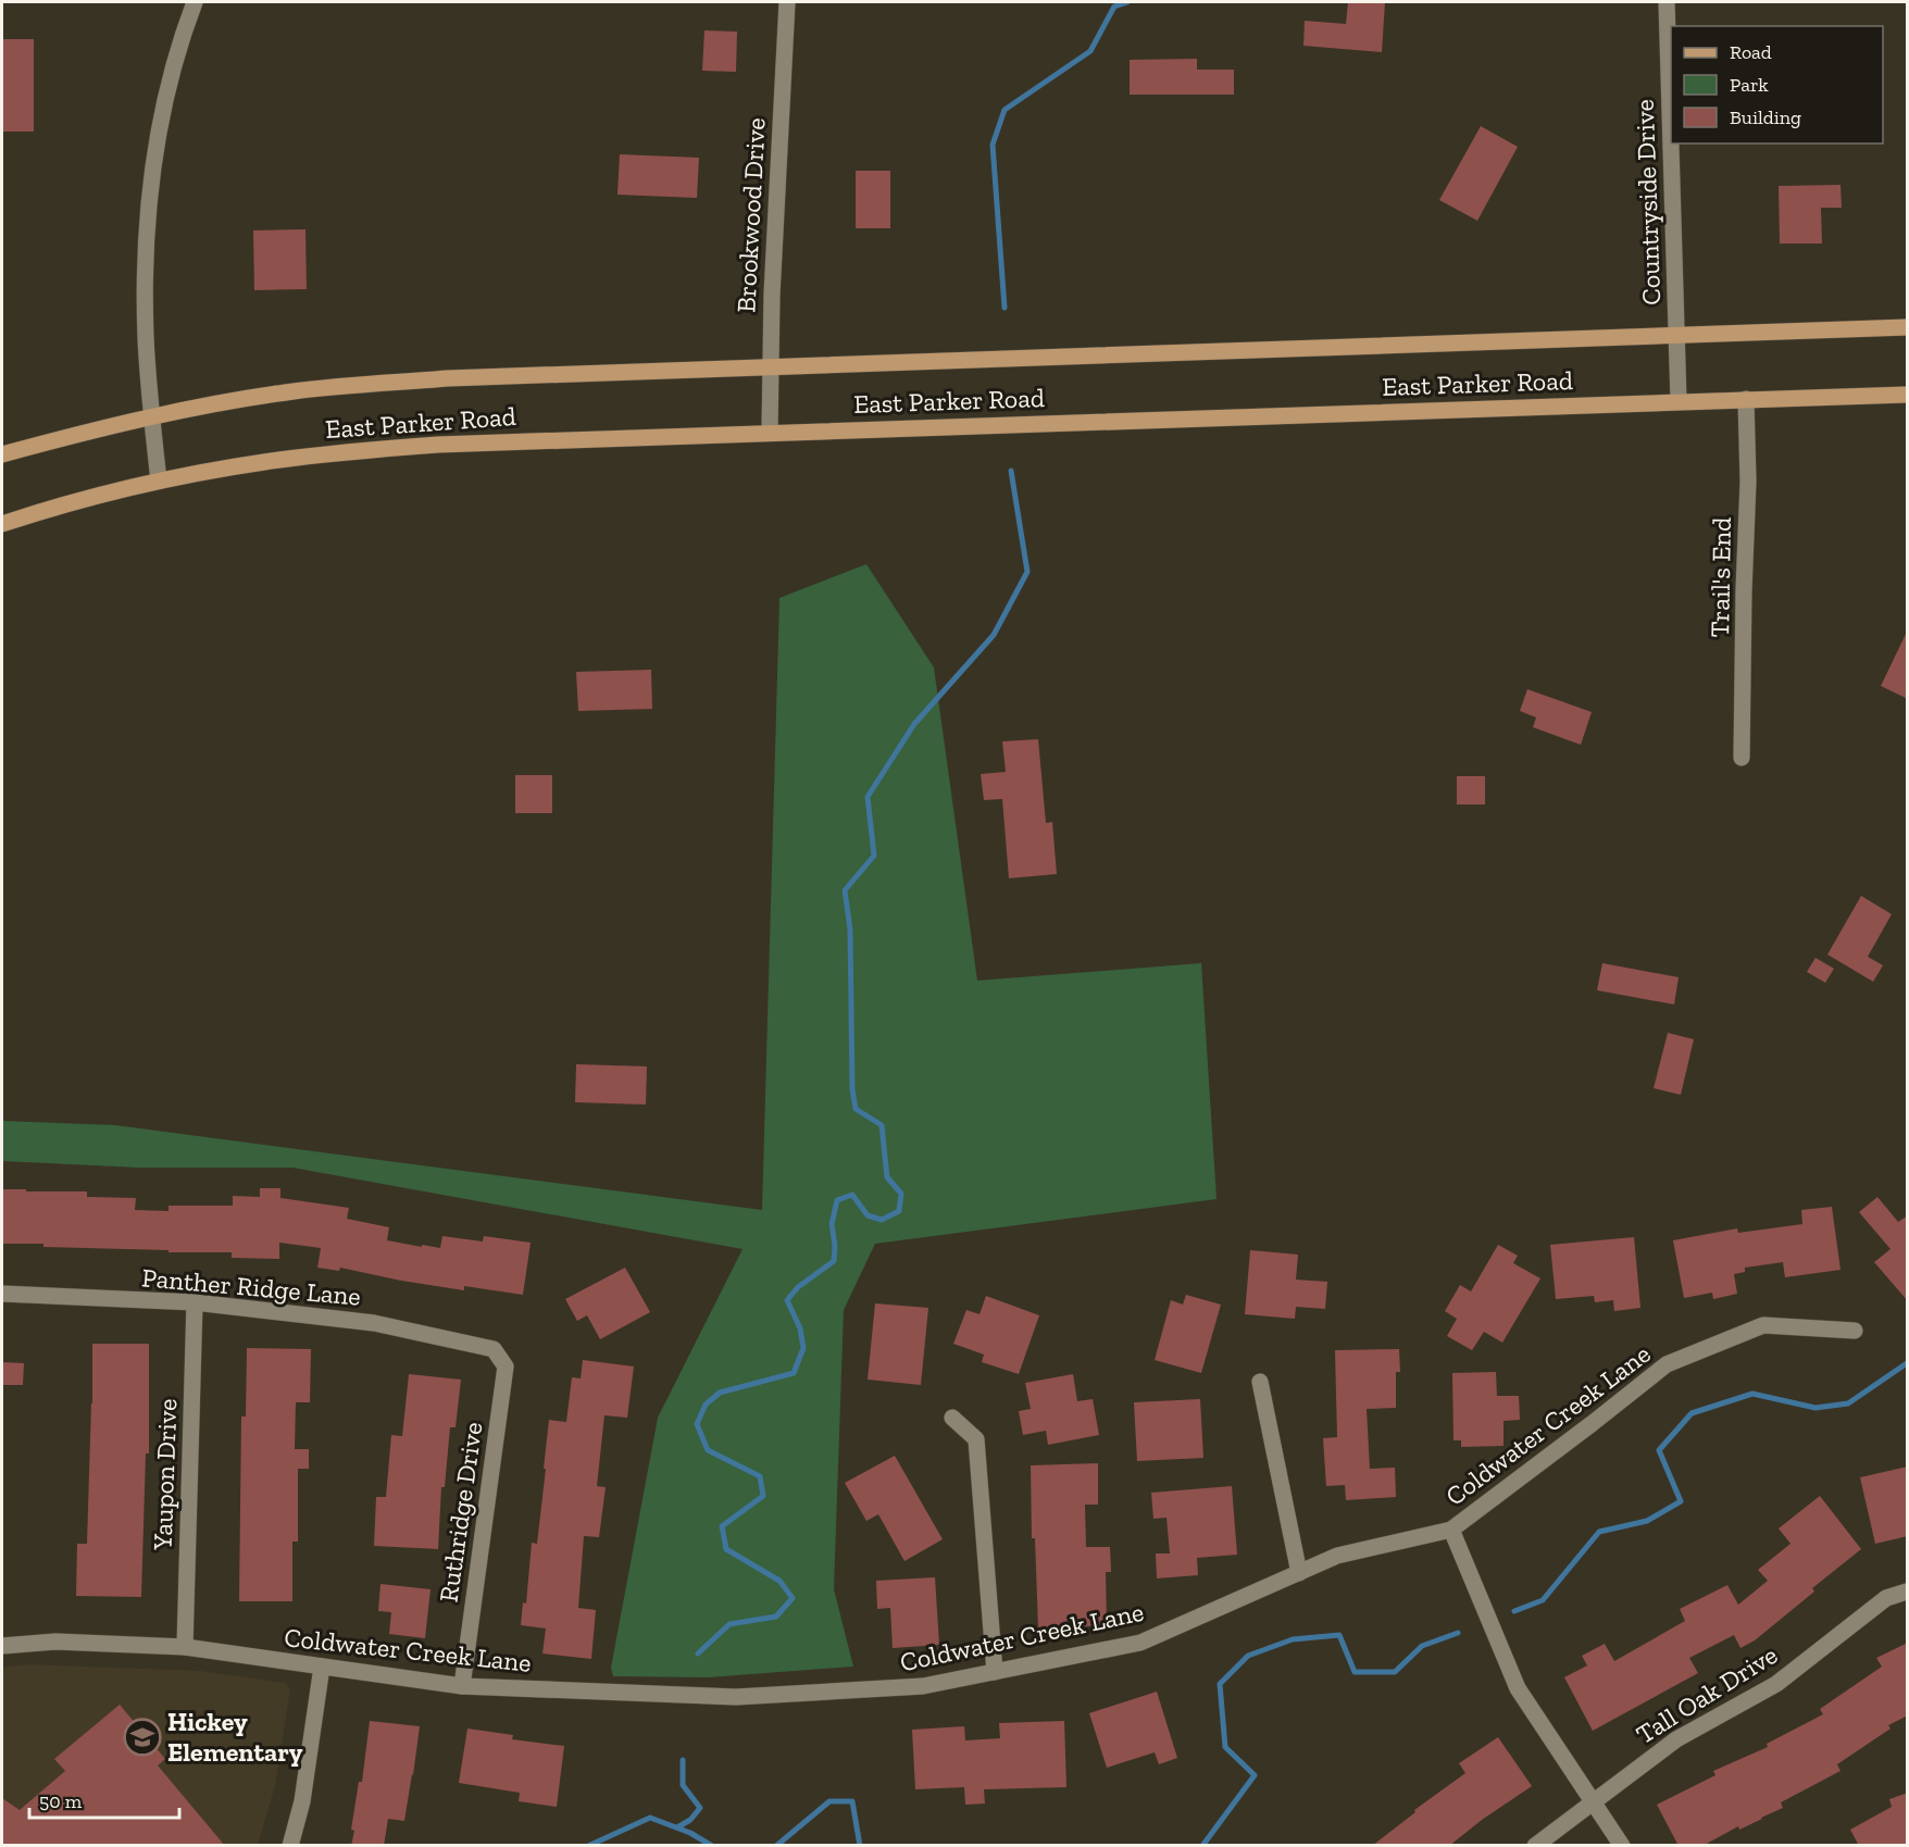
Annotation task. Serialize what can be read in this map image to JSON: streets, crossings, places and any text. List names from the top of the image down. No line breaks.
{"streets":{"main road":["East Parker Road"],"street":["Countryside Drive","Brookwood Drive","Trail's End","Panther Ridge Lane","Coldwater Creek Lane","Yaupon Drive","Ruthridge Drive","Tall Oak Drive"]},"crossings":[["Countryside Drive","East Parker Road"],["Brookwood Drive","East Parker Road"],["East Parker Road","Trail's End"],["Panther Ridge Lane","Yaupon Drive"],["Panther Ridge Lane","Ruthridge Drive"],["Coldwater Creek Lane","Yaupon Drive"],["Coldwater Creek Lane","Ruthridge Drive"]],"places":{"school or university":["Hickey Elementary"]},"legend":["Road","Park","Building"],"scale_bar":"50 m"}
